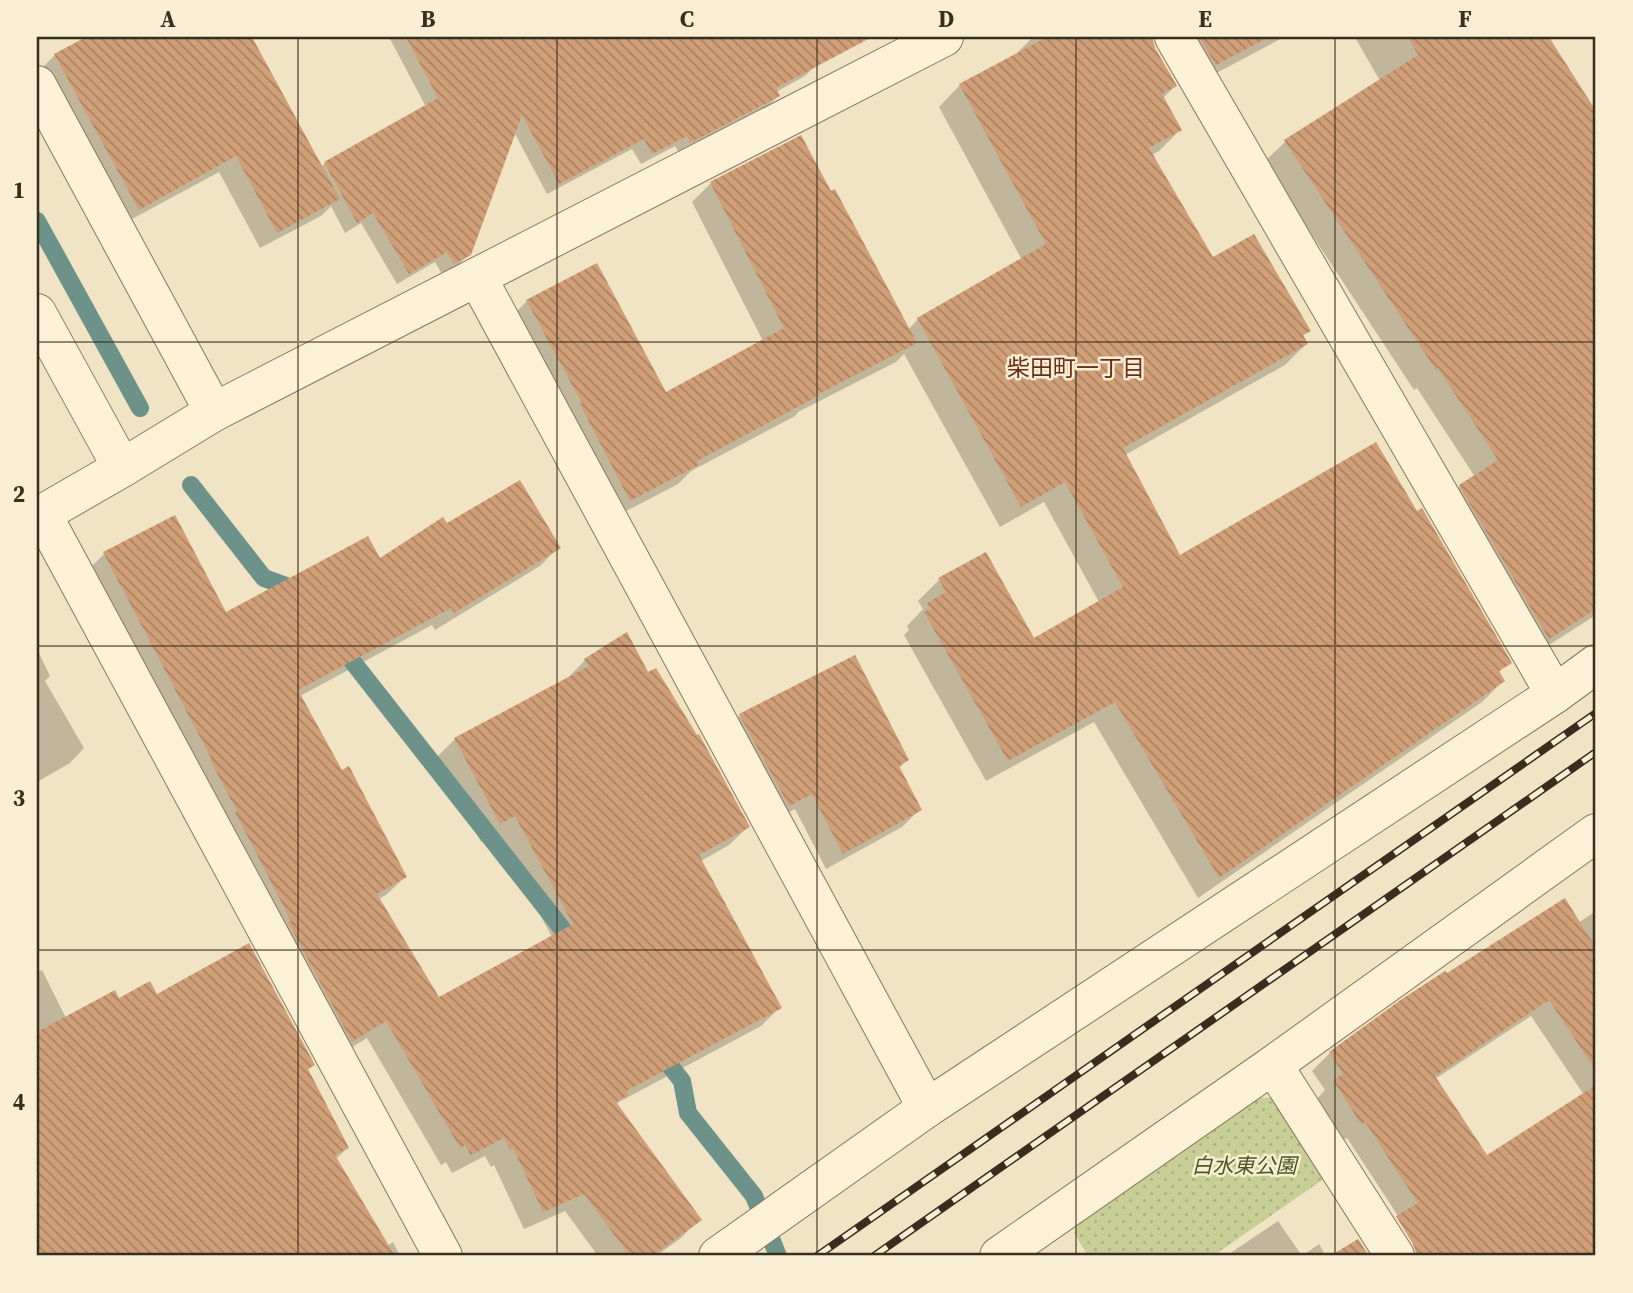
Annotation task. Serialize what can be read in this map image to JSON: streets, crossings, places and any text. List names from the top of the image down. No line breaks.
{"districts":["柴田町一丁目"],"parks":["白水東公園"],"grid":{"columns":["A","B","C","D","E","F"],"rows":["1","2","3","4"]}}
